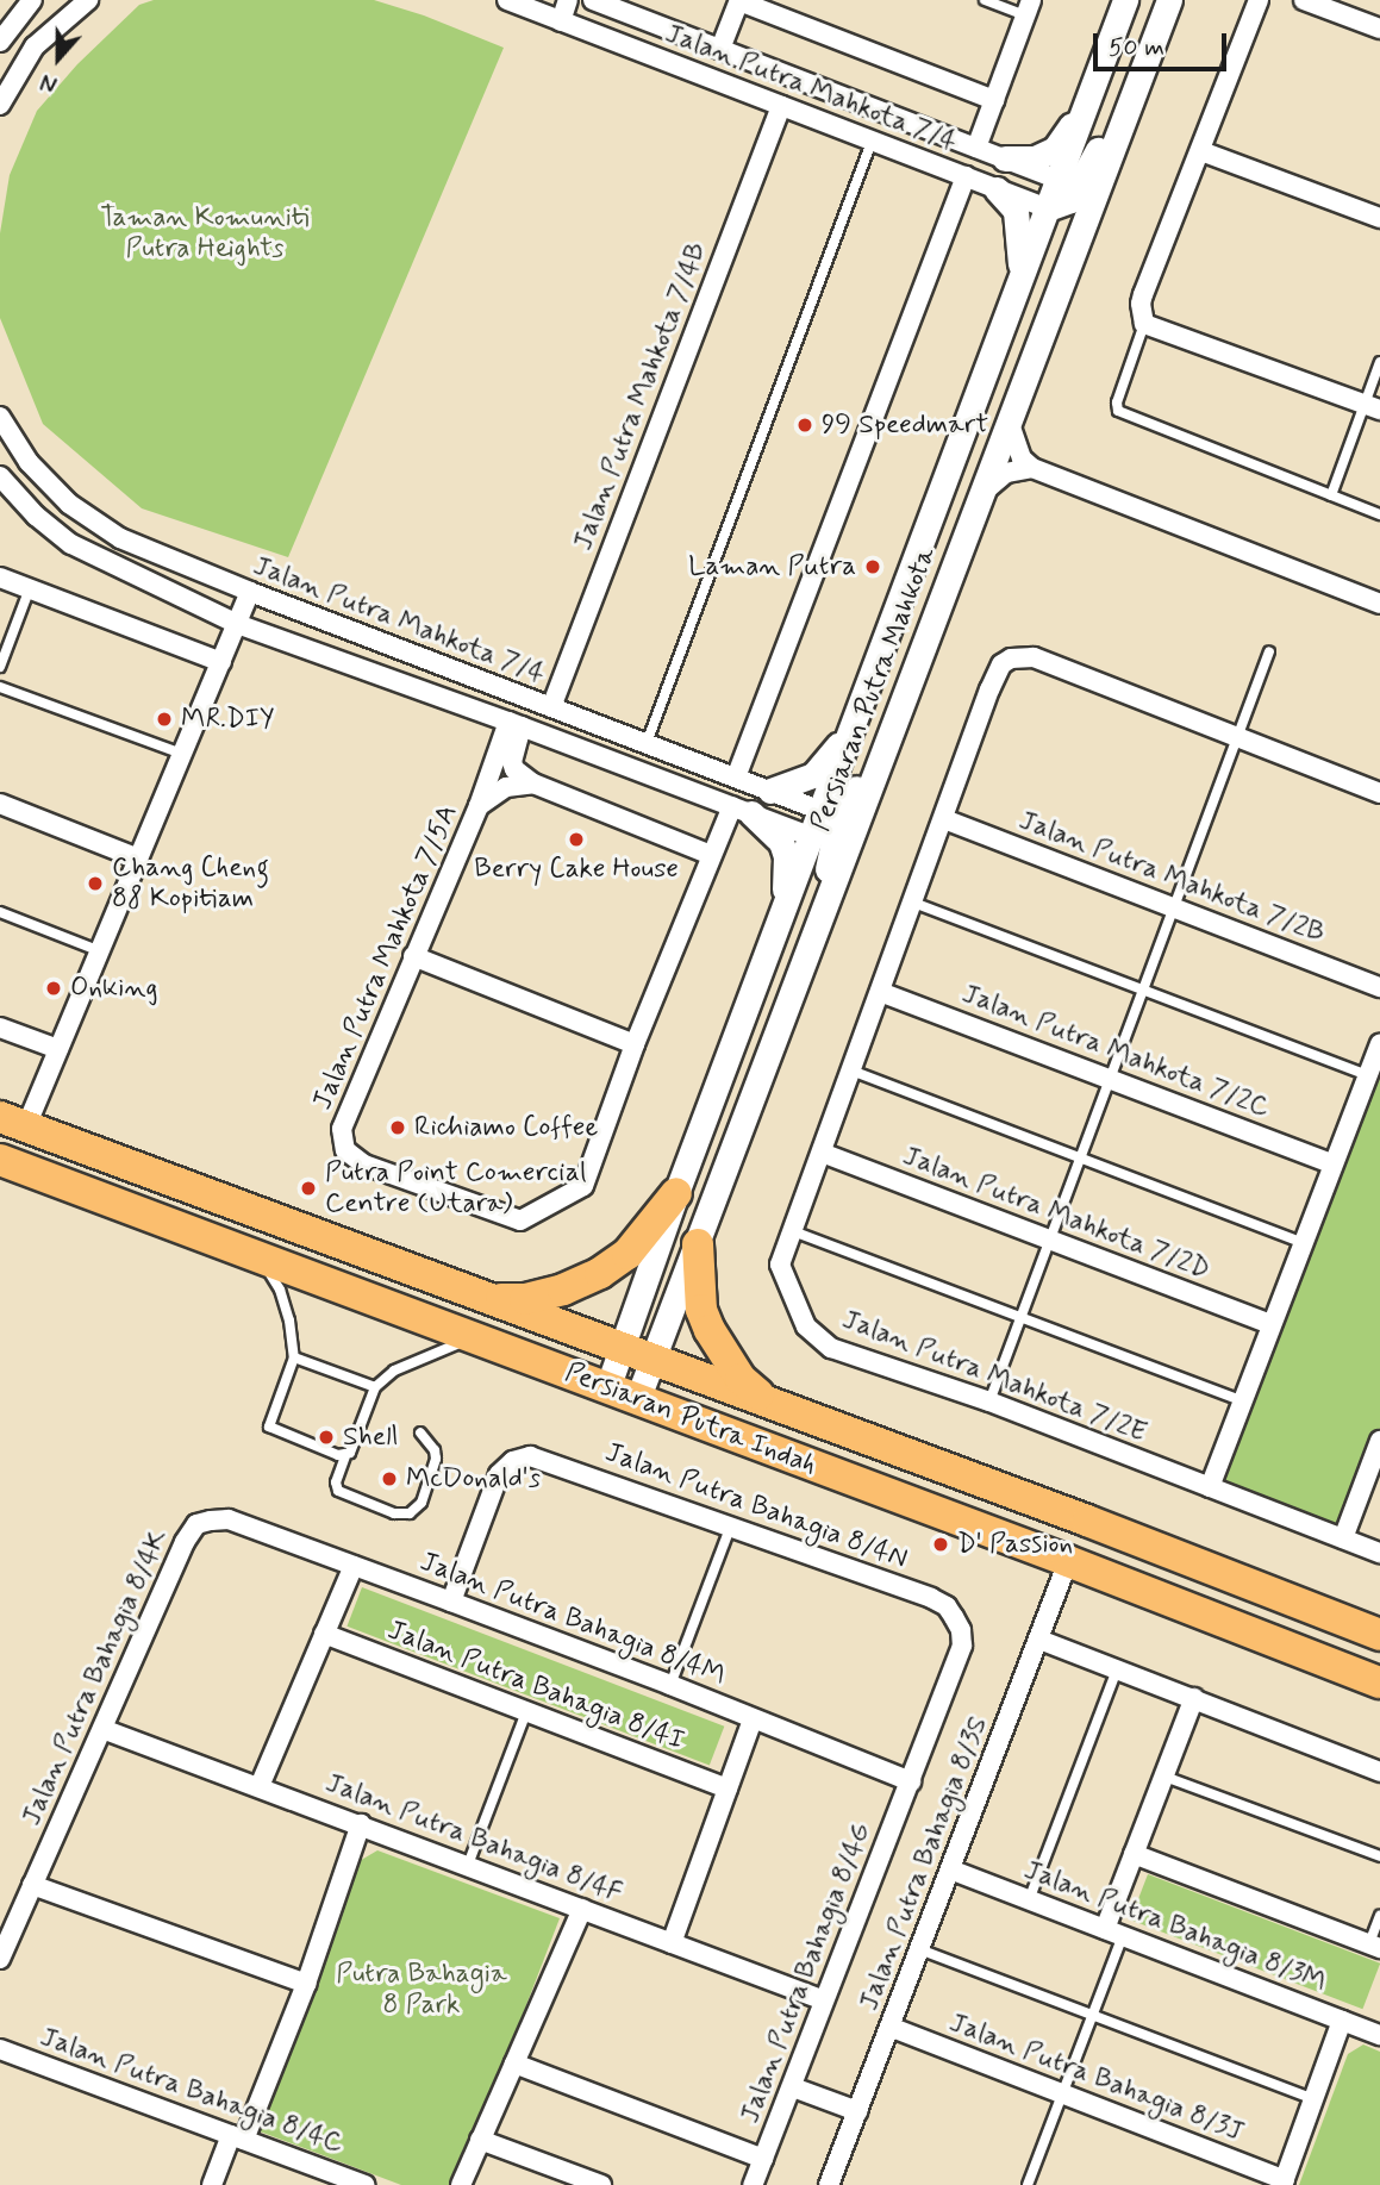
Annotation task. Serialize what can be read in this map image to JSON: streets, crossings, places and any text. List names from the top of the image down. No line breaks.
{"streets":{"main road":["Persiaran Putra Indah"],"street":["Jalan Putra Mahkota 7/4","Jalan Putra Mahkota 7/4B","Persiaran Putra Mahkota","Jalan Putra Mahkota 7/2B","Jalan Putra Mahkota 7/5A","Jalan Putra Mahkota 7/2C","Jalan Putra Mahkota 7/2D","Jalan Putra Mahkota 7/2E","Jalan Putra Bahagia 8/4N","Jalan Putra Bahagia 8/4M","Jalan Putra Bahagia 8/4K","Jalan Putra Bahagia 8/4I","Jalan Putra Bahagia 8/4F","Jalan Putra Bahagia 8/3S","Jalan Putra Bahagia 8/3M","Jalan Putra Bahagia 8/4G","Jalan Putra Bahagia 8/3J","Jalan Putra Bahagia 8/4C"]},"crossings":[["Jalan Putra Mahkota 7/4","Jalan Putra Mahkota 7/4B"],["Jalan Putra Mahkota 7/4","Persiaran Putra Mahkota"],["Jalan Putra Mahkota 7/4","Jalan Putra Mahkota 7/5A"],["Persiaran Putra Mahkota","Persiaran Putra Indah"],["Jalan Putra Mahkota 7/2B","Jalan Putra Mahkota 7/2E"],["Jalan Putra Mahkota 7/2C","Jalan Putra Mahkota 7/2E"],["Jalan Putra Mahkota 7/2D","Jalan Putra Mahkota 7/2E"],["Persiaran Putra Indah","Jalan Putra Bahagia 8/3S"],["Jalan Putra Bahagia 8/4N","Jalan Putra Bahagia 8/4M"],["Jalan Putra Bahagia 8/4N","Jalan Putra Bahagia 8/4G"],["Jalan Putra Bahagia 8/4M","Jalan Putra Bahagia 8/4K"],["Jalan Putra Bahagia 8/4M","Jalan Putra Bahagia 8/4G"],["Jalan Putra Bahagia 8/4K","Jalan Putra Bahagia 8/4F"],["Jalan Putra Bahagia 8/4F","Jalan Putra Bahagia 8/4G"],["Jalan Putra Bahagia 8/3S","Jalan Putra Bahagia 8/3M"],["Jalan Putra Bahagia 8/3S","Jalan Putra Bahagia 8/3J"]],"parks":["Taman Komuniti Putra Heights","Putra Bahagia 8 Park"],"places":["99 Speedmart","Laman Putra","MR.DIY","Berry Cake House","Chang Cheng 88 Kopitiam","Onking","Richiamo Coffee","Putra Point Comercial Centre (Utara)","Shell","McDonald's","D' Passion"],"scale_bar":"50 m","north":"bottom"}
